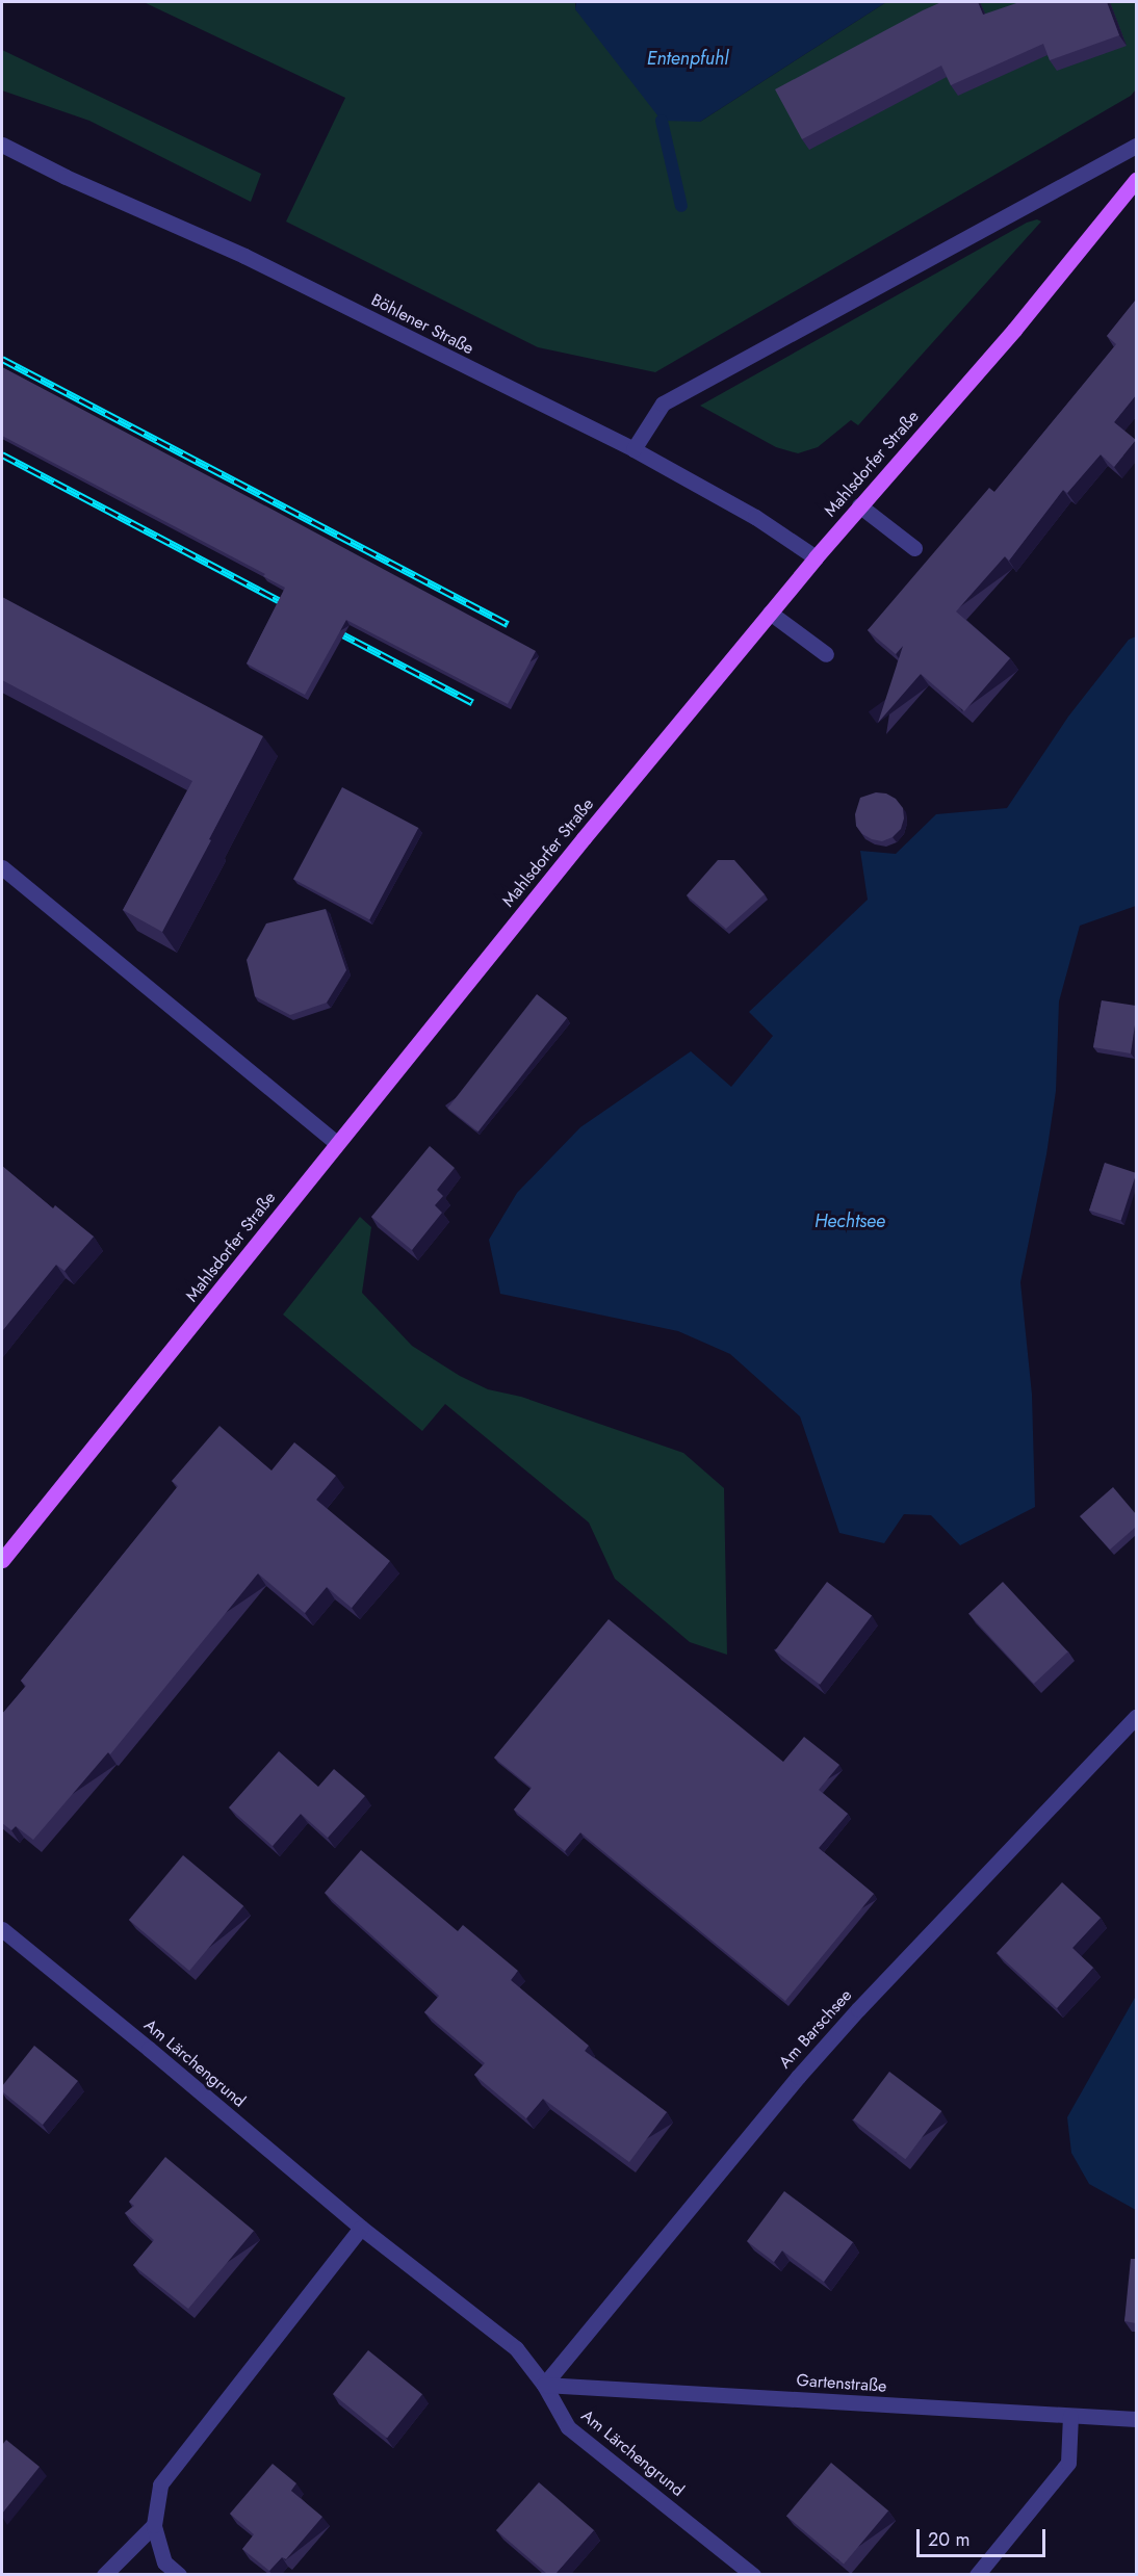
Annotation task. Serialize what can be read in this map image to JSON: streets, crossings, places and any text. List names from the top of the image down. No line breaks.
{"streets":{"main road":["Mahlsdorfer Straße"],"street":["Böhlener Straße","Am Barschsee","Am Lärchengrund","Gartenstraße"]},"crossings":[["Böhlener Straße","Mahlsdorfer Straße"],["Am Barschsee","Am Lärchengrund"],["Am Barschsee","Gartenstraße"],["Am Lärchengrund","Gartenstraße"]],"water":["Entenpfuhl","Hechtsee"],"scale_bar":"20 m"}
